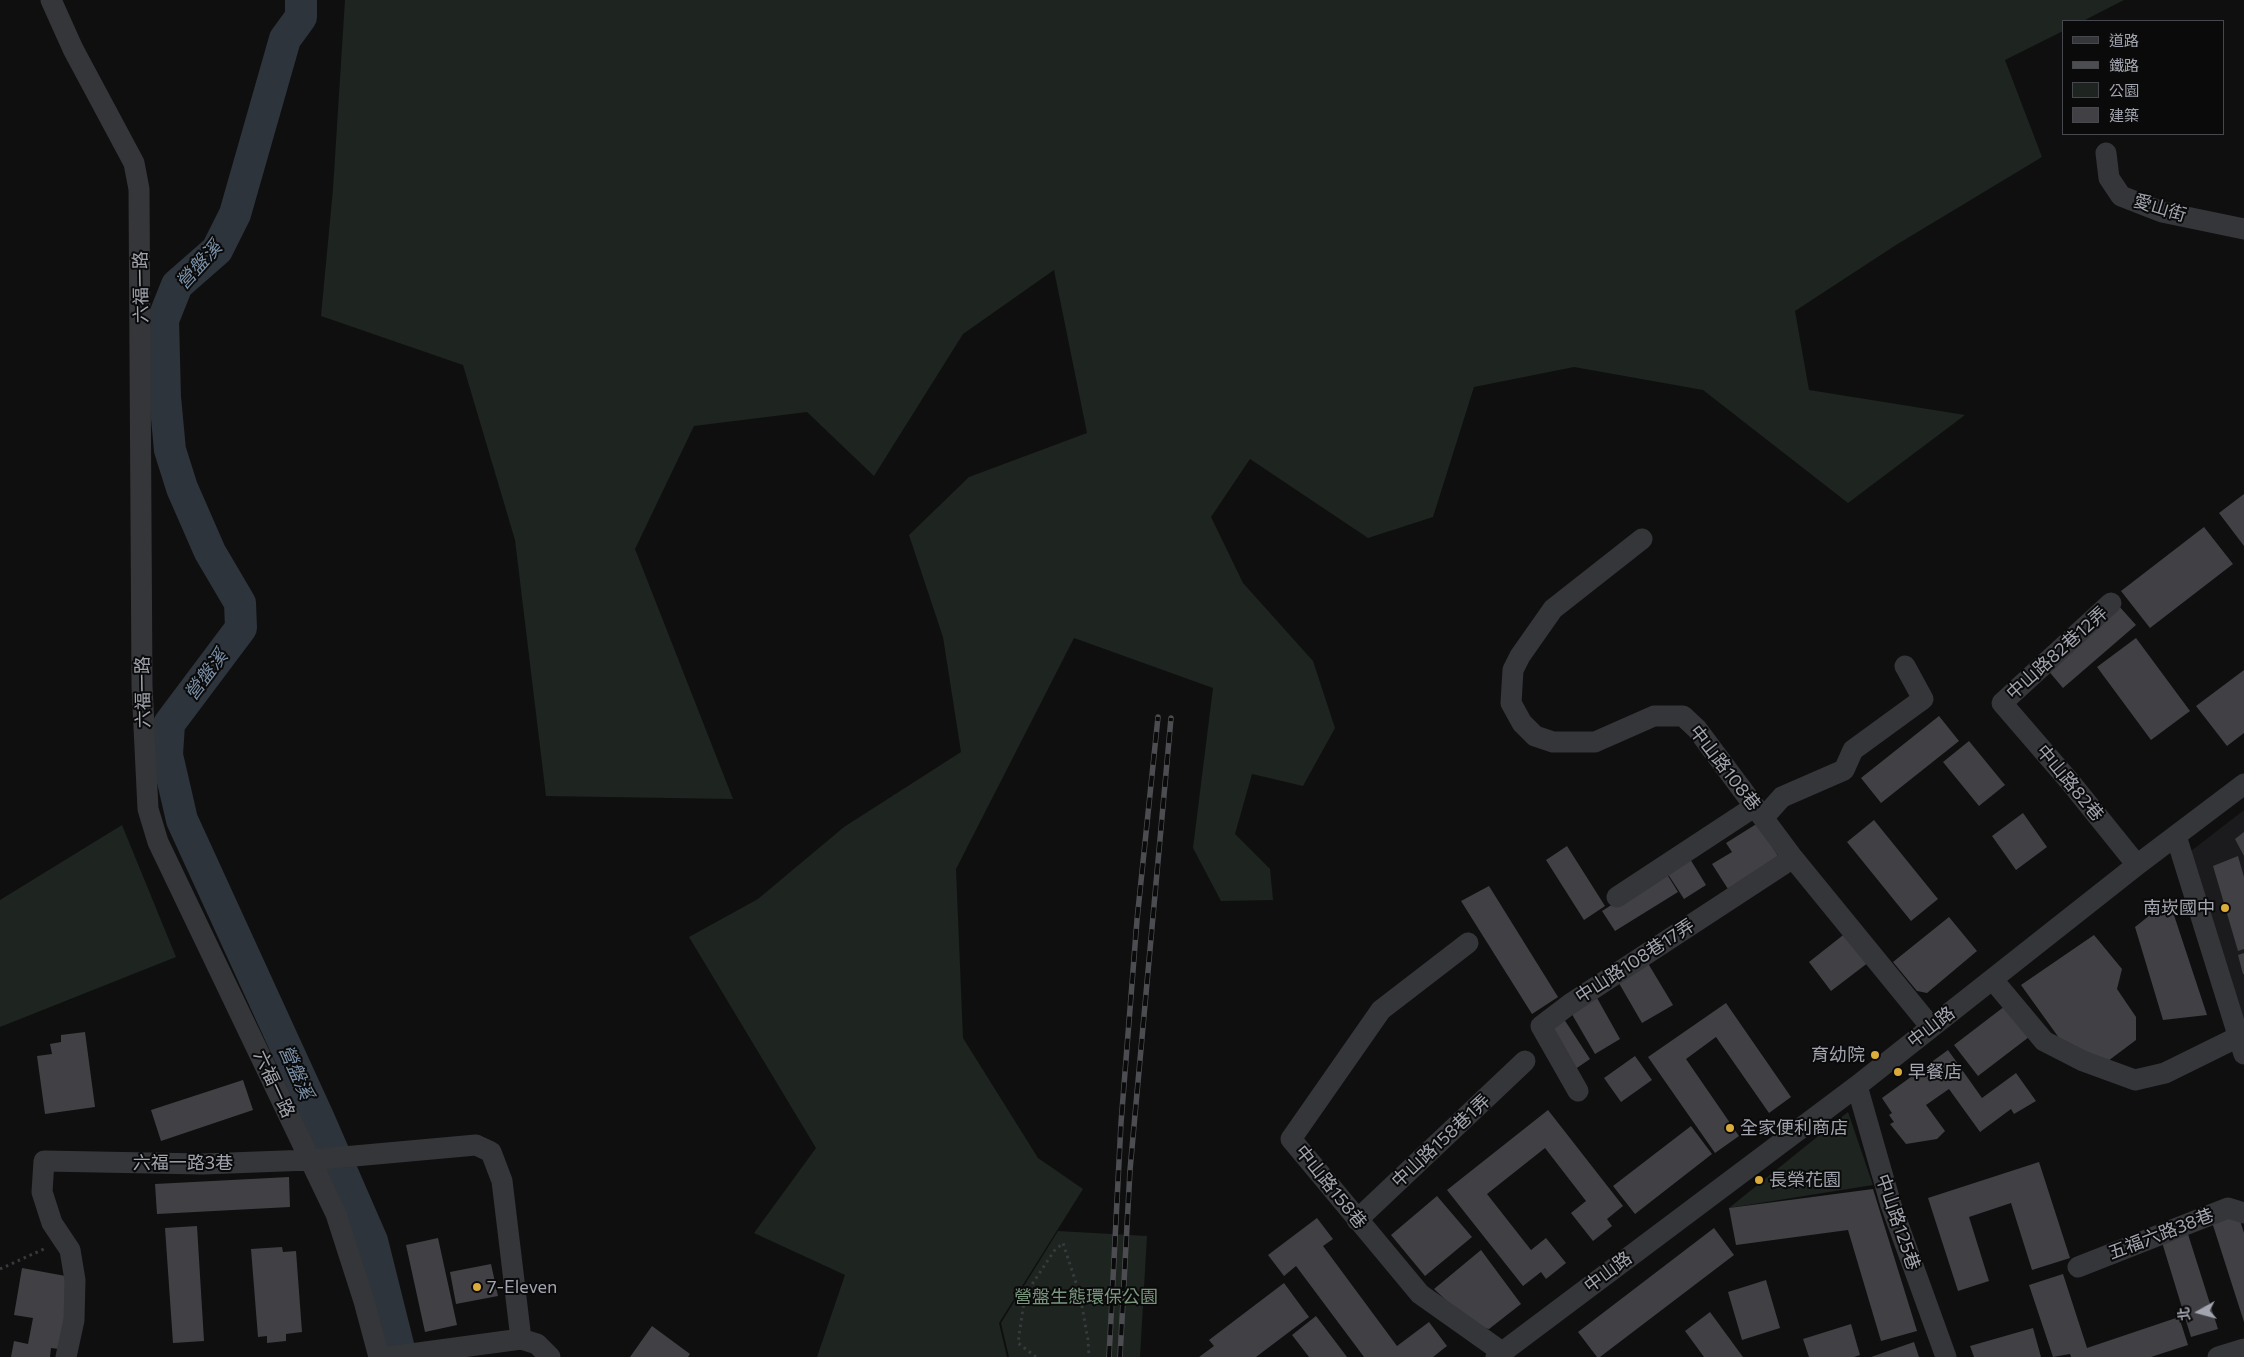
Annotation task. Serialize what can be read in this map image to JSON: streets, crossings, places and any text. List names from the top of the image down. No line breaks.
{"streets":{"street":["愛山街","六福一路","中山路82巷12弄","中山路108巷","中山路82巷","中山路108巷17弄","中山路","中山路158巷1弄","六福一路3巷","中山路158巷","中山路125巷","五福六路38巷"]},"crossings":[["六福一路","六福一路3巷"],["中山路82巷12弄","中山路82巷"],["中山路108巷","中山路108巷17弄"],["中山路108巷","中山路"],["中山路82巷","中山路"],["中山路","中山路158巷"],["中山路","中山路125巷"],["中山路158巷1弄","中山路158巷"]],"water":["營盤溪"],"parks":["營盤生態環保公園"],"places":["南崁國中","育幼院","早餐店","全家便利商店","長榮花園","7-Eleven"],"legend":["道路","鐵路","公園","建築"],"north":"left"}
